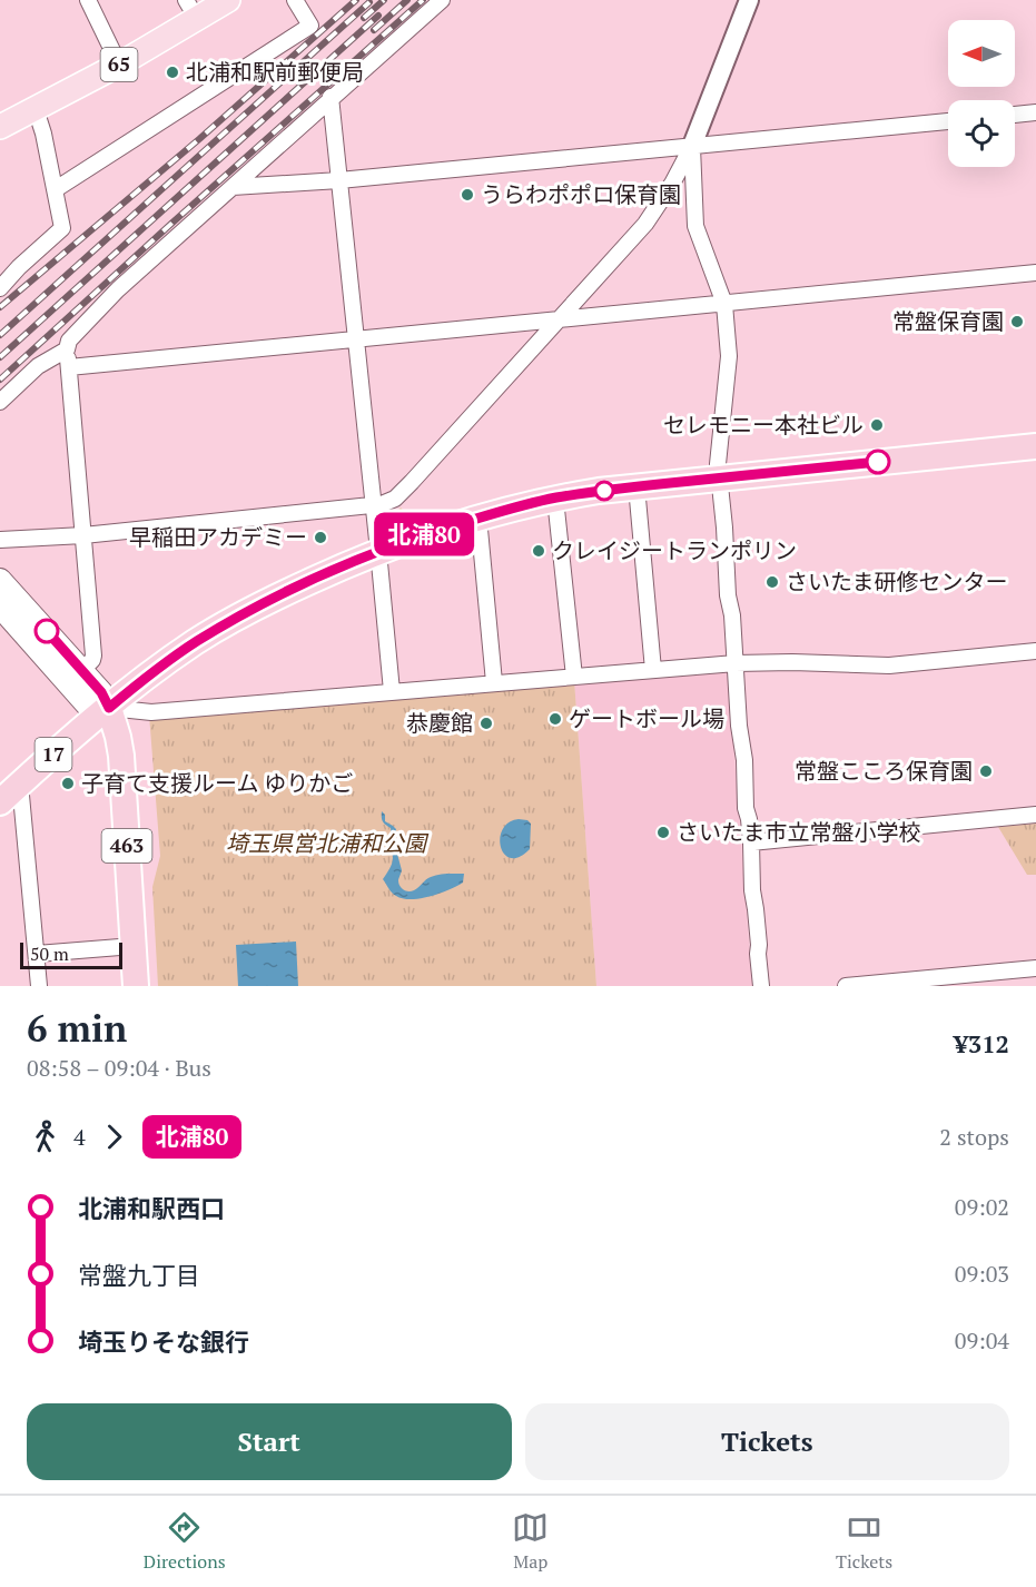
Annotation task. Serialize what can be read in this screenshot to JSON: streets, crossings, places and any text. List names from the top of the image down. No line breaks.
{"streets":{"highway":["17","463"],"main road":["65"]},"crossings":[["17","463"]],"parks":["埼玉県営北浦和公園"],"places":["北浦和駅前郵便局","うらわポポロ保育園","常盤保育園","セレモニー本社ビル","早稲田アカデミー","クレイジートランポリン","さいたま研修センター","ゲートボール場","恭慶館","常盤こころ保育園","子育て支援ルーム ゆりかご","さいたま市立常盤小学校"],"lines":["bus line 北浦80"],"scale_bar":"50 m","north":"left","page":{"on_map":"北浦80","scale":"50 m","heading":["6 min","08:58 – 09:04 · Bus","¥312"],"legs":["4","北浦80","2 stops"],"list":[{"name":"北浦和駅西口","value":"09:02"},{"name":"常盤九丁目","value":"09:03"},{"name":"埼玉りそな銀行","value":"09:04"}],"buttons":["Start","Tickets"],"tabs":["Directions","Map","Tickets"]}}
